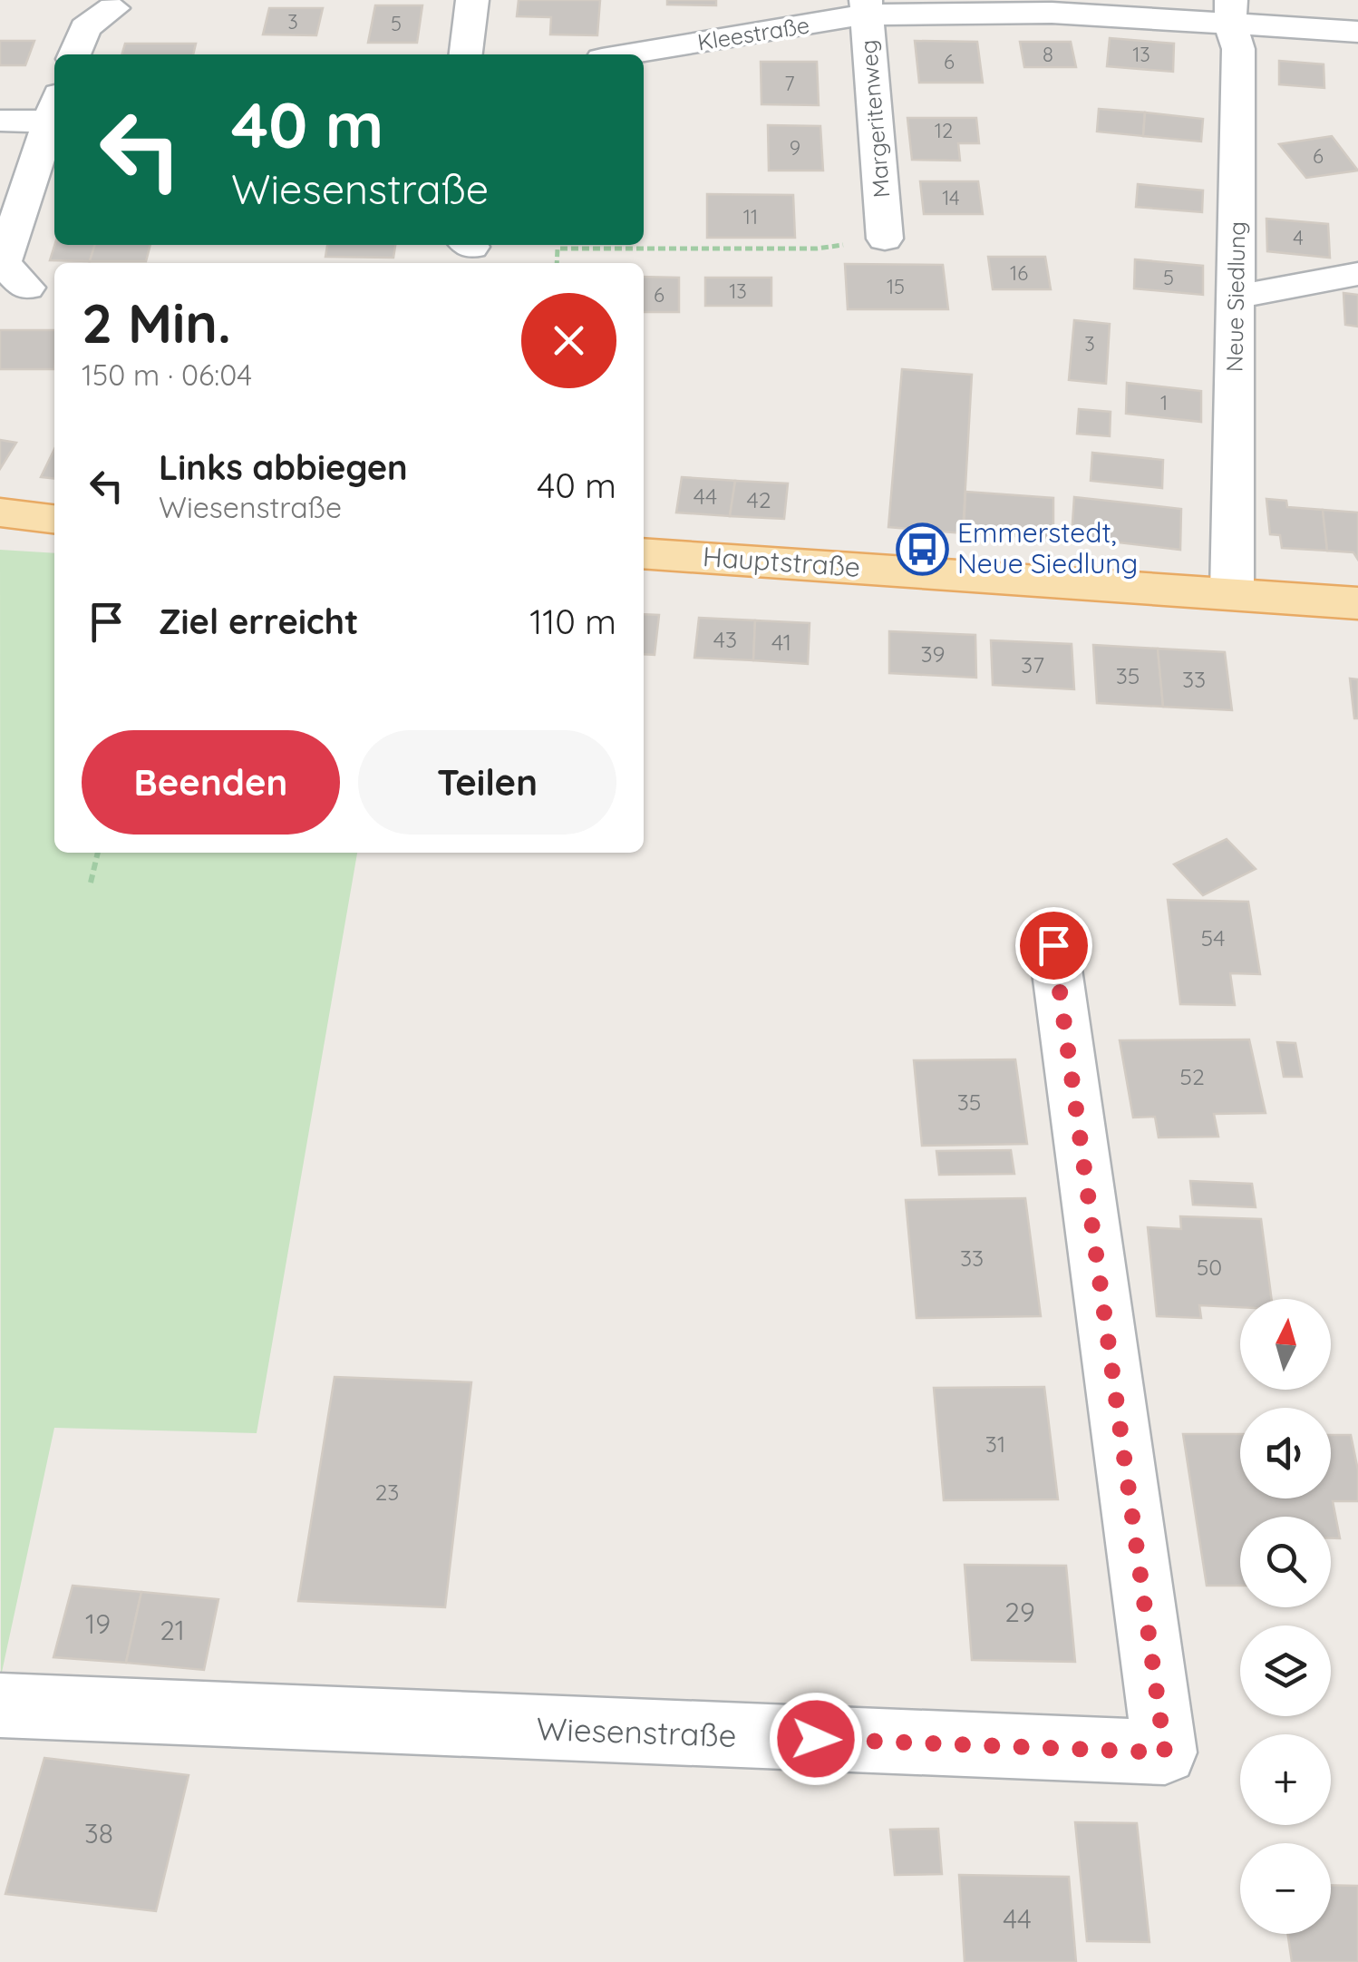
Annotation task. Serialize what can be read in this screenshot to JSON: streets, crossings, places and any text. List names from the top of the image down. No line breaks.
{"streets":{"main road":["Hauptstraße"],"street":["Kleestraße","Margeritenweg","Neue Siedlung","Wiesenstraße"]},"crossings":[["Kleestraße","Margeritenweg"],["Kleestraße","Neue Siedlung"],["Neue Siedlung","Hauptstraße"]],"places":{"bus stop":["Emmerstedt, Neue Siedlung"]},"house_numbers":["3","5","8","13","6","7","12","9","6","14","11","4","16","5","15","13","6","3","1","44","42","43","41","39","37","35","33","54","52","35","33","50","31","23","29","19","21","38","44"],"north":"top","page":{"turn":["40 m","Wiesenstraße"],"heading":["2 Min.","150 m · 06:04"],"list":[{"name":"Links abbiegen","note":"Wiesenstraße","value":"40 m"},{"name":"Ziel erreicht","value":"110 m"}],"buttons":["Beenden","Teilen"],"map_buttons":["+","−"]}}
